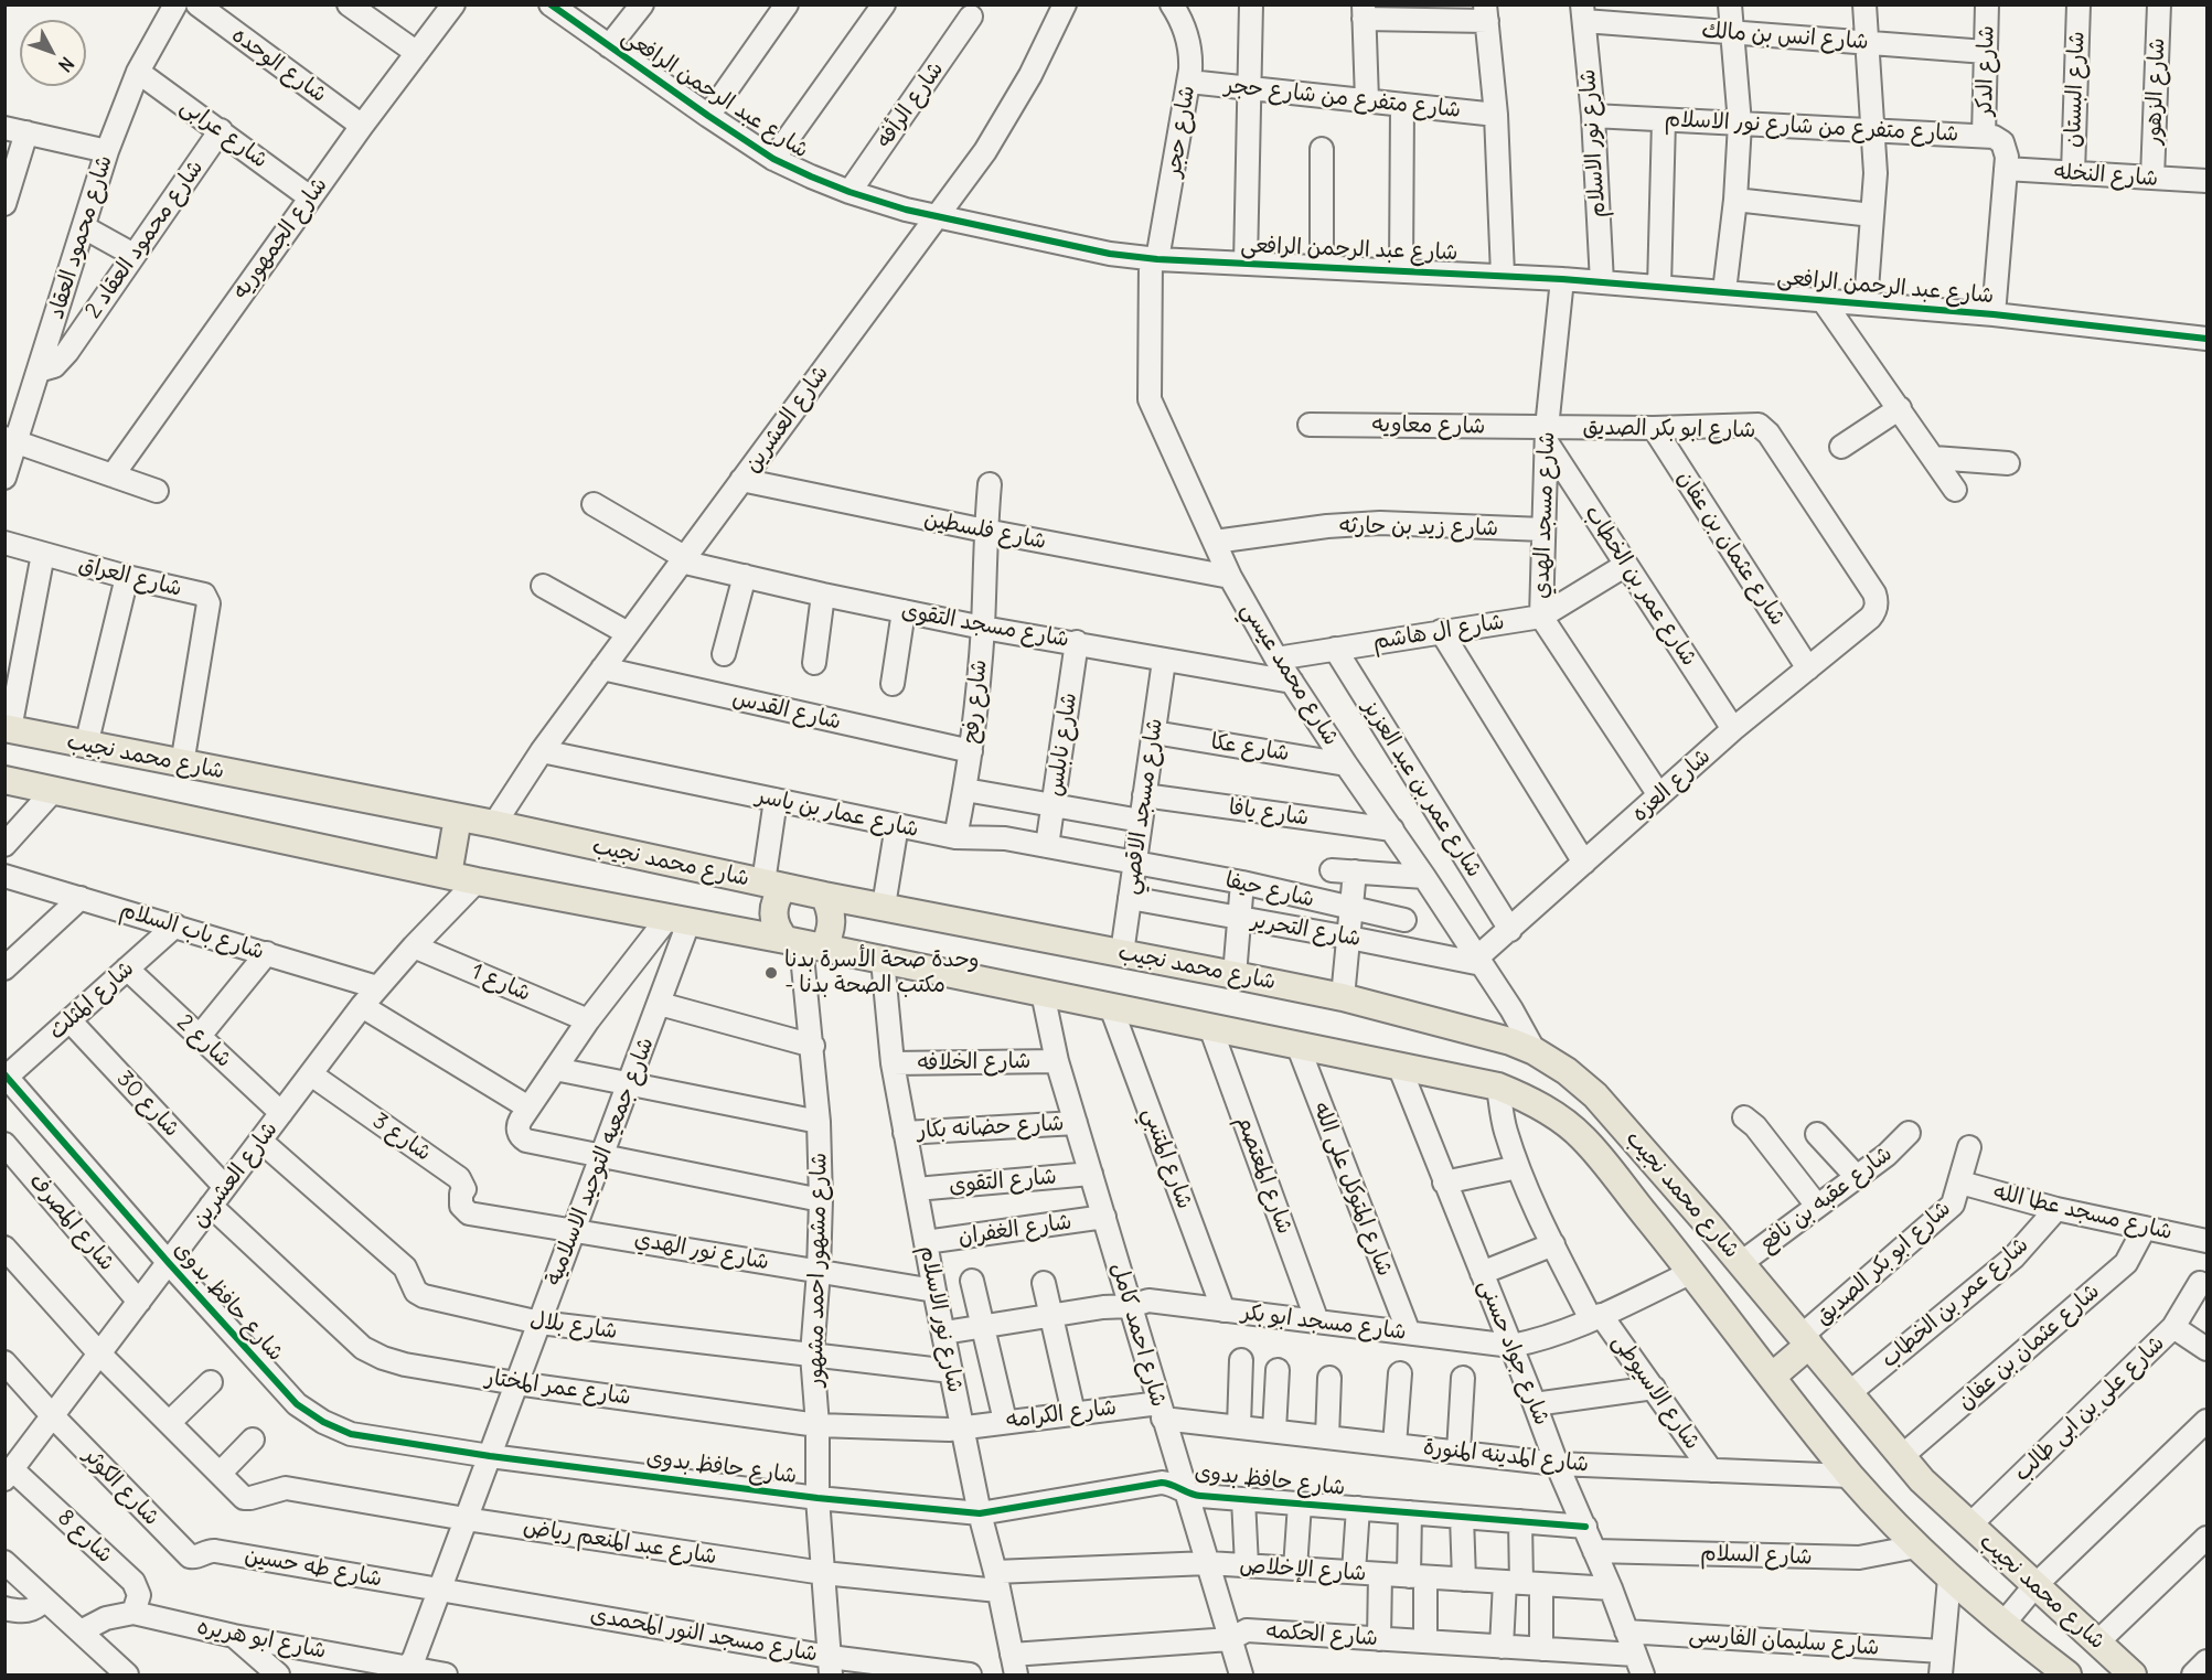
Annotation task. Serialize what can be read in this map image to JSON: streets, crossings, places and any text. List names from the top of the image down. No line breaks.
{"streets":{"main road":["شارع محمد نجيب"],"street":["شارع انس بن مالك","شارع الوحده","شارع الدكر","شارع البستان","شارع الزهور","شارع عبد الرحمن الرافعى","شارع متفرع من شارع حجر","شارع الرأفه","شارع متفرع من شارع نور الاسلام","شارع حجر","شارع عرابى","شارع نور الاسلام","شارع النخله","شارع محمود العقاد","شارع الجمهوريه","شارع محمود العقاد 2","شارع العشرين","شارع معاويه","شارع ابو بكر الصديق","شارع مسجد الهدي","شارع زيد بن حارثه","شارع فلسطين","شارع عثمان بن عفان","شارع العراق","شارع عمر بن الخطاب","شارع مسجد التقوى","شارع ال هاشم","شارع محمد عيسي","شارع رفح","شارع القدس","شارع نابلس","شارع عكا","شارع العزه","شارع عمر بن عبد العزيز","شارع مسجد الاقصي","شارع عمار بن ياسر","شارع يافا","شارع حيفا","شارع التحرير","شارع باب السلام","شارع 1","شارع المثلث","شارع 2","شارع الخلافه","شارع 30","شارع حضانه بكار","شارع 3","شارع المتنبي","شارع جمعيه التوحيد الاسلامية","شارع المعتصم","شارع التقوى","شارع المتوكل على الله","شارع عقبه بن نافع","شارع مسجد عطا الله","شارع المصرف","شارع الغفران","شارع نور الهدي","شارع مشهور احمد مشهور","شارع حافظ بدوى","شارع مسجد ابو بكر","شارع بلال","شارع احمد كامل","شارع جواد حسنى","شارع عمر المختار","شارع الاسيوطى","شارع على بن ابى طالب","شارع الكرامه","شارع المدينه المنورة","شارع الكوثر","شارع 8","شارع عبد المنعم رياض","شارع السلام","شارع طه حسين","شارع الإخلاص","شارع مسجد النور المحمدى","شارع الحكمه","شارع ابو هريره","شارع سليمان الفارسى"]},"crossings":[["شارع انس بن مالك","شارع الدكر"],["شارع انس بن مالك","شارع نور الاسلام"],["شارع الوحده","شارع الجمهوريه"],["شارع الدكر","شارع متفرع من شارع نور الاسلام"],["شارع البستان","شارع النخله"],["شارع الزهور","شارع النخله"],["شارع عبد الرحمن الرافعى","شارع الرأفه"],["شارع عبد الرحمن الرافعى","شارع حجر"],["شارع عبد الرحمن الرافعى","شارع نور الاسلام"],["شارع عبد الرحمن الرافعى","شارع العشرين"],["شارع عبد الرحمن الرافعى","شارع مسجد الهدي"],["شارع عبد الرحمن الرافعى","شارع محمد عيسي"],["شارع متفرع من شارع حجر","شارع حجر"],["شارع متفرع من شارع نور الاسلام","شارع نور الاسلام"],["شارع متفرع من شارع نور الاسلام","شارع النخله"],["شارع حجر","شارع محمد عيسي"],["شارع عرابى","شارع محمود العقاد"],["شارع عرابى","شارع الجمهوريه"],["شارع عرابى","شارع محمود العقاد 2"],["شارع نور الاسلام","شارع محمد نجيب"],["شارع نور الاسلام","شارع الخلافه"],["شارع نور الاسلام","شارع حضانه بكار"],["شارع نور الاسلام","شارع التقوى"],["شارع نور الاسلام","شارع الغفران"],["شارع نور الاسلام","شارع نور الهدي"],["شارع نور الاسلام","شارع حافظ بدوى"],["شارع نور الاسلام","شارع مسجد ابو بكر"],["شارع نور الاسلام","شارع بلال"],["شارع نور الاسلام","شارع عمر المختار"],["شارع نور الاسلام","شارع الكرامه"],["شارع نور الاسلام","شارع عبد المنعم رياض"],["شارع نور الاسلام","شارع الإخلاص"],["شارع نور الاسلام","شارع الحكمه"],["شارع محمود العقاد","شارع محمود العقاد 2"],["شارع العشرين","شارع فلسطين"],["شارع العشرين","شارع مسجد التقوى"],["شارع العشرين","شارع القدس"],["شارع العشرين","شارع محمد نجيب"],["شارع العشرين","شارع عمار بن ياسر"],["شارع العشرين","شارع باب السلام"],["شارع العشرين","شارع 1"],["شارع العشرين","شارع 2"],["شارع العشرين","شارع 30"],["شارع العشرين","شارع 3"],["شارع العشرين","شارع المصرف"],["شارع العشرين","شارع حافظ بدوى"],["شارع العشرين","شارع بلال"],["شارع العشرين","شارع عمر المختار"],["شارع العشرين","شارع الكوثر"],["شارع العشرين","شارع 8"],["شارع معاويه","شارع ابو بكر الصديق"],["شارع معاويه","شارع مسجد الهدي"],["شارع معاويه","شارع عمر بن الخطاب"],["شارع ابو بكر الصديق","شارع مسجد الهدي"],["شارع ابو بكر الصديق","شارع عثمان بن عفان"],["شارع ابو بكر الصديق","شارع عمر بن الخطاب"],["شارع ابو بكر الصديق","شارع محمد نجيب"],["شارع ابو بكر الصديق","شارع العزه"],["شارع ابو بكر الصديق","شارع مسجد عطا الله"],["شارع مسجد الهدي","شارع زيد بن حارثه"],["شارع مسجد الهدي","شارع عمر بن الخطاب"],["شارع مسجد الهدي","شارع ال هاشم"],["شارع مسجد الهدي","شارع العزه"],["شارع زيد بن حارثه","شارع محمد عيسي"],["شارع فلسطين","شارع محمد عيسي"],["شارع فلسطين","شارع رفح"],["شارع عثمان بن عفان","شارع محمد نجيب"],["شارع عثمان بن عفان","شارع العزه"],["شارع عثمان بن عفان","شارع مسجد عطا الله"],["شارع العراق","شارع محمد نجيب"],["شارع عمر بن الخطاب","شارع ال هاشم"],["شارع عمر بن الخطاب","شارع محمد نجيب"],["شارع عمر بن الخطاب","شارع العزه"],["شارع عمر بن الخطاب","شارع مسجد عطا الله"],["شارع مسجد التقوى","شارع محمد عيسي"],["شارع مسجد التقوى","شارع رفح"],["شارع مسجد التقوى","شارع نابلس"],["شارع مسجد التقوى","شارع مسجد الاقصي"],["شارع ال هاشم","شارع محمد عيسي"],["شارع ال هاشم","شارع عمر بن عبد العزيز"],["شارع محمد عيسي","شارع عكا"],["شارع محمد عيسي","شارع محمد نجيب"],["شارع محمد عيسي","شارع العزه"],["شارع محمد عيسي","شارع يافا"],["شارع محمد عيسي","شارع التحرير"],["شارع رفح","شارع القدس"],["شارع رفح","شارع عمار بن ياسر"],["شارع نابلس","شارع عمار بن ياسر"],["شارع عكا","شارع مسجد الاقصي"],["شارع محمد نجيب","شارع مسجد الاقصي"],["شارع محمد نجيب","شارع المتنبي"],["شارع محمد نجيب","شارع جمعيه التوحيد الاسلامية"],["شارع محمد نجيب","شارع المعتصم"],["شارع محمد نجيب","شارع المتوكل على الله"],["شارع محمد نجيب","شارع عقبه بن نافع"],["شارع محمد نجيب","شارع مشهور احمد مشهور"],["شارع محمد نجيب","شارع مسجد ابو بكر"],["شارع محمد نجيب","شارع احمد كامل"],["شارع محمد نجيب","شارع جواد حسنى"],["شارع محمد نجيب","شارع الاسيوطى"],["شارع محمد نجيب","شارع على بن ابى طالب"],["شارع محمد نجيب","شارع المدينه المنورة"],["شارع محمد نجيب","شارع السلام"],["شارع العزه","شارع عمر بن عبد العزيز"],["شارع العزه","شارع التحرير"],["شارع مسجد الاقصي","شارع عمار بن ياسر"],["شارع مسجد الاقصي","شارع يافا"],["شارع مسجد الاقصي","شارع حيفا"],["شارع مسجد الاقصي","شارع التحرير"],["شارع عمار بن ياسر","شارع حيفا"],["شارع باب السلام","شارع المثلث"],["شارع المثلث","شارع 2"],["شارع المثلث","شارع 30"],["شارع المثلث","شارع حافظ بدوى"],["شارع الخلافه","شارع احمد كامل"],["شارع حضانه بكار","شارع احمد كامل"],["شارع 3","شارع نور الهدي"],["شارع المتنبي","شارع مسجد ابو بكر"],["شارع جمعيه التوحيد الاسلامية","شارع نور الهدي"],["شارع جمعيه التوحيد الاسلامية","شارع حافظ بدوى"],["شارع جمعيه التوحيد الاسلامية","شارع بلال"],["شارع جمعيه التوحيد الاسلامية","شارع عمر المختار"],["شارع جمعيه التوحيد الاسلامية","شارع عبد المنعم رياض"],["شارع جمعيه التوحيد الاسلامية","شارع طه حسين"],["شارع جمعيه التوحيد الاسلامية","شارع مسجد النور المحمدى"],["شارع جمعيه التوحيد الاسلامية","شارع ابو هريره"],["شارع المعتصم","شارع مسجد ابو بكر"],["شارع التقوى","شارع احمد كامل"],["شارع المتوكل على الله","شارع مسجد ابو بكر"],["شارع الغفران","شارع احمد كامل"],["شارع نور الهدي","شارع مشهور احمد مشهور"],["شارع مشهور احمد مشهور","شارع حافظ بدوى"],["شارع مشهور احمد مشهور","شارع بلال"],["شارع مشهور احمد مشهور","شارع عمر المختار"],["شارع مشهور احمد مشهور","شارع عبد المنعم رياض"],["شارع مشهور احمد مشهور","شارع مسجد النور المحمدى"],["شارع حافظ بدوى","شارع احمد كامل"],["شارع حافظ بدوى","شارع جواد حسنى"],["شارع مسجد ابو بكر","شارع احمد كامل"],["شارع مسجد ابو بكر","شارع جواد حسنى"],["شارع مسجد ابو بكر","شارع الاسيوطى"],["شارع احمد كامل","شارع الكرامه"],["شارع احمد كامل","شارع المدينه المنورة"],["شارع احمد كامل","شارع الإخلاص"],["شارع احمد كامل","شارع الحكمه"],["شارع جواد حسنى","شارع المدينه المنورة"],["شارع جواد حسنى","شارع السلام"],["شارع جواد حسنى","شارع الإخلاص"],["شارع جواد حسنى","شارع الحكمه"],["شارع جواد حسنى","شارع سليمان الفارسى"],["شارع عمر المختار","شارع الكرامه"],["شارع الاسيوطى","شارع المدينه المنورة"],["شارع الكرامه","شارع المدينه المنورة"],["شارع الكوثر","شارع طه حسين"],["شارع 8","شارع ابو هريره"],["شارع عبد المنعم رياض","شارع الإخلاص"],["شارع طه حسين","شارع مسجد النور المحمدى"]],"places":["وحدة صحة الأسرة بدنا - مكتب الصحة بدنا"],"north":"bottom right"}
